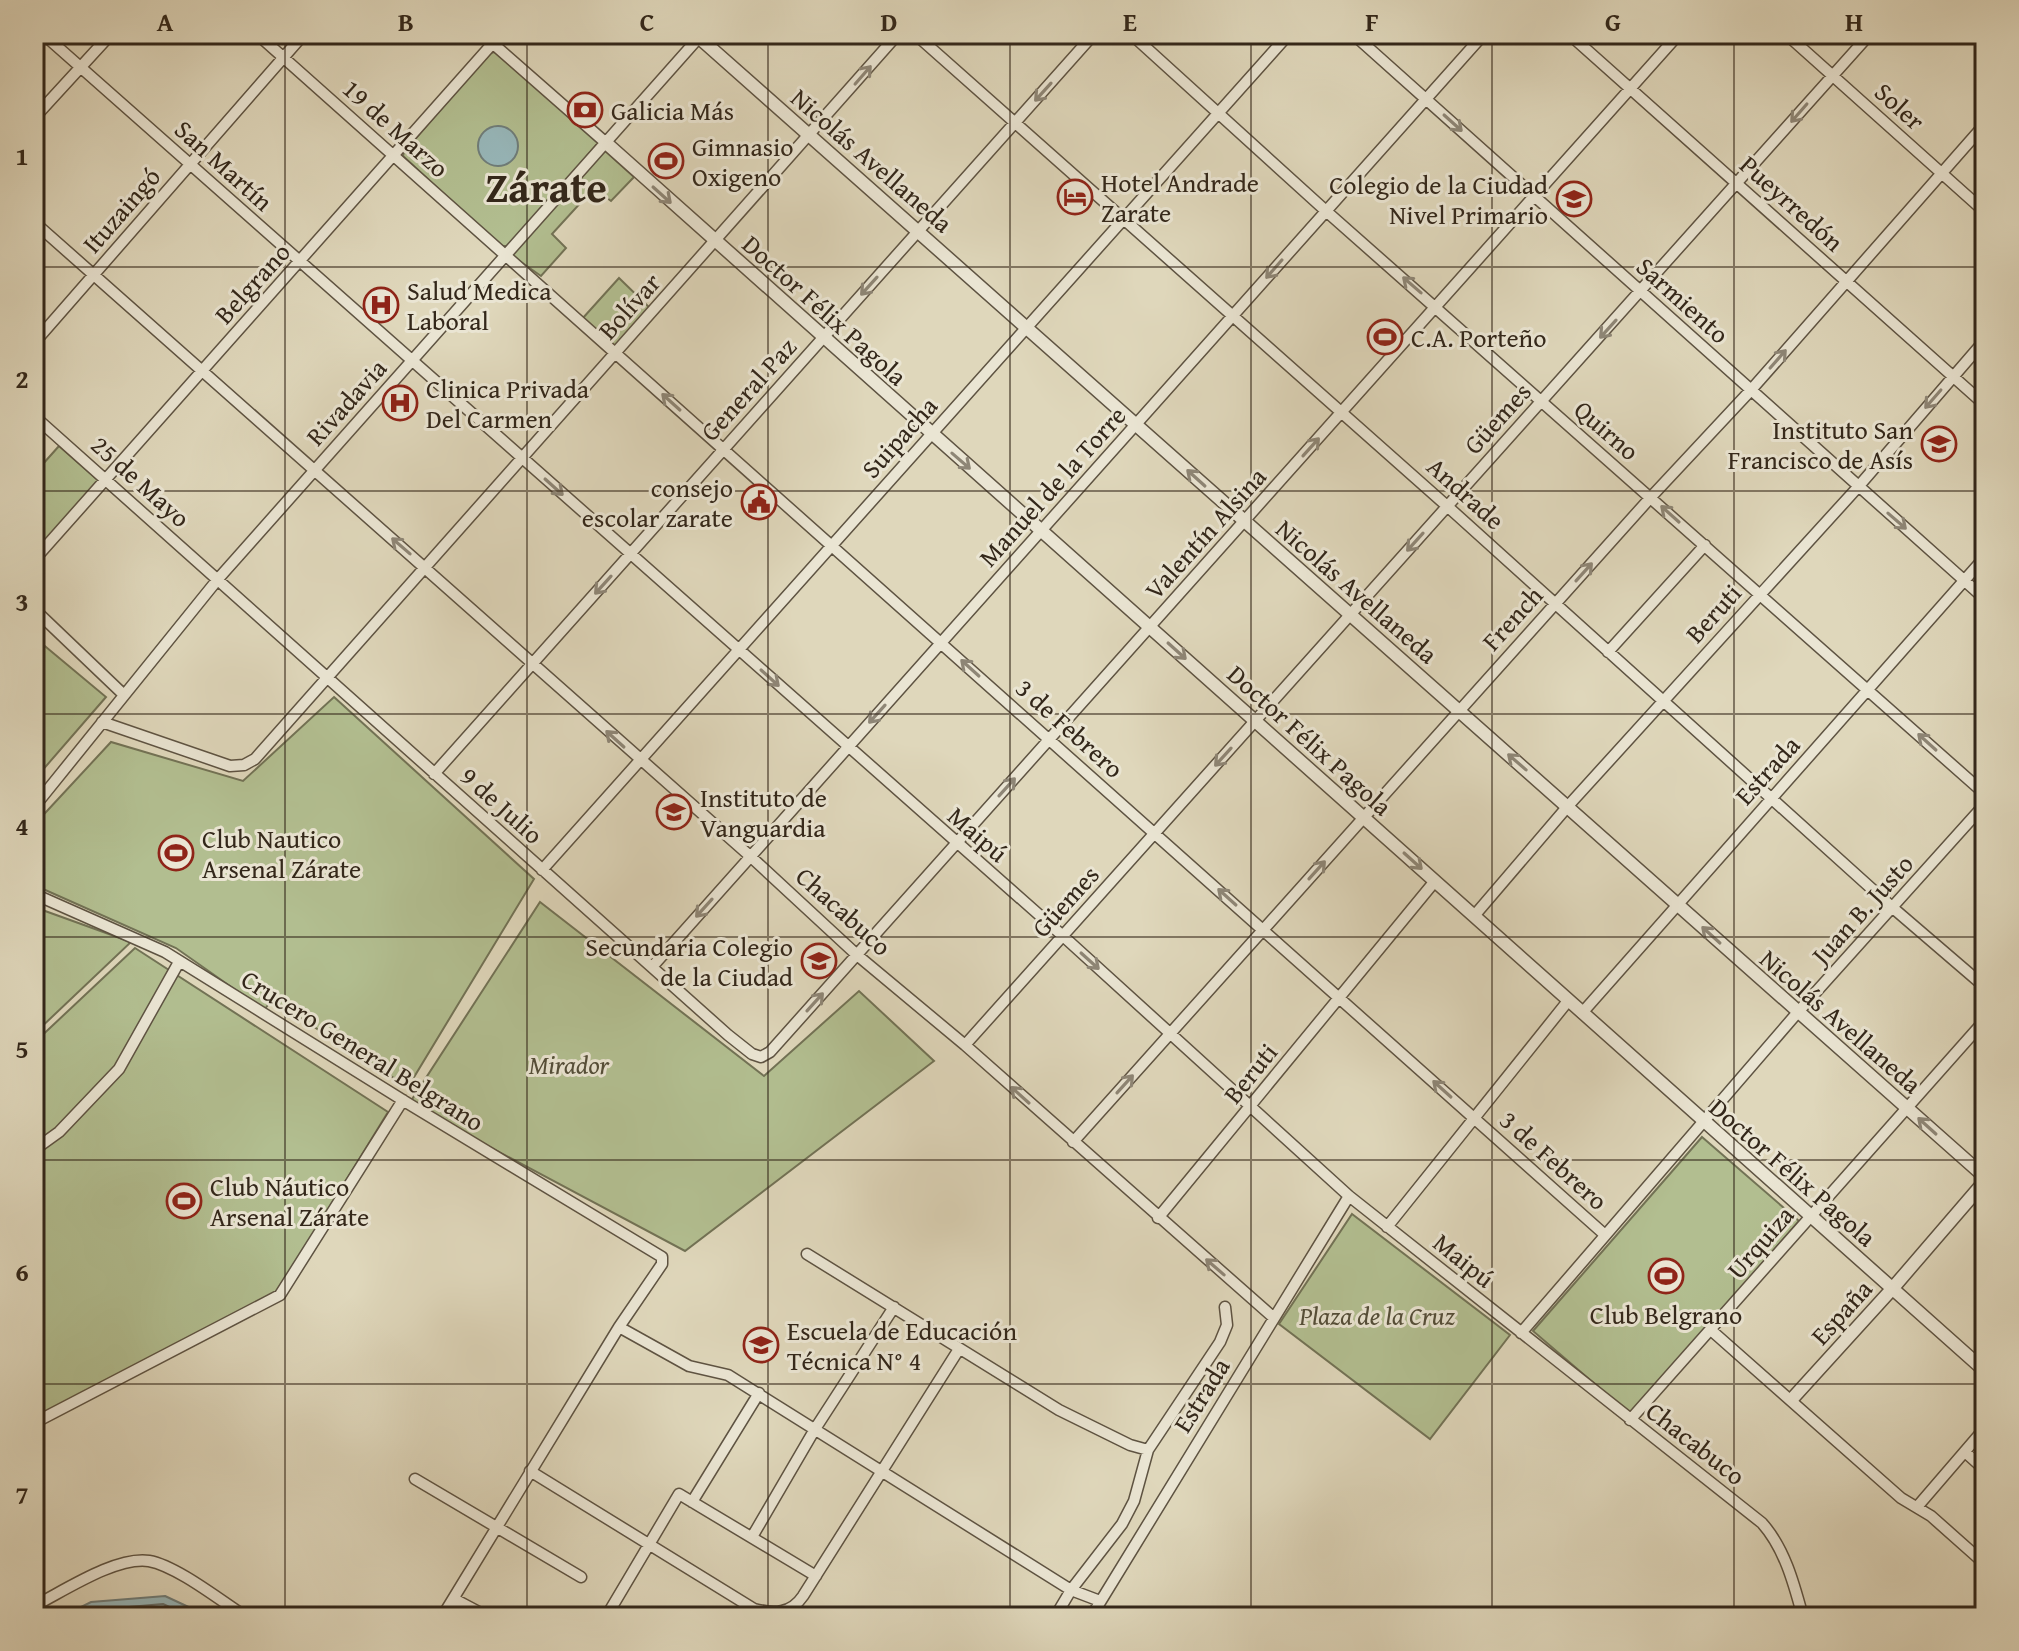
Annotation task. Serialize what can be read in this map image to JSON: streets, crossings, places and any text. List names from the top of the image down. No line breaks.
{"streets":{"street":["Soler","19 de Marzo","Nicolás Avellaneda","San Martín","Pueyrredón","Ituzaingó","Belgrano","Sarmiento","Bolívar","Doctor Félix Pagola","General Paz","Rivadavia","Güemes","Quirno","Suipacha","25 de Mayo","Manuel de la Torre","Andrade","Valentín Alsina","Beruti","French","3 de Febrero","Estrada","9 de Julio","Maipú","Juan B. Justo","Chacabuco","Crucero General Belgrano","Urquiza","España"]},"crossings":[["Soler","Güemes"],["Soler","French"],["19 de Marzo","Ituzaingó"],["19 de Marzo","Belgrano"],["19 de Marzo","Rivadavia"],["19 de Marzo","3 de Febrero"],["Nicolás Avellaneda","Bolívar"],["Nicolás Avellaneda","General Paz"],["Nicolás Avellaneda","Rivadavia"],["Nicolás Avellaneda","Güemes"],["Nicolás Avellaneda","Suipacha"],["Nicolás Avellaneda","Manuel de la Torre"],["Nicolás Avellaneda","Valentín Alsina"],["Nicolás Avellaneda","Beruti"],["Nicolás Avellaneda","French"],["Nicolás Avellaneda","Estrada"],["Nicolás Avellaneda","Juan B. Justo"],["Nicolás Avellaneda","Urquiza"],["Nicolás Avellaneda","España"],["San Martín","Ituzaingó"],["San Martín","Belgrano"],["San Martín","Rivadavia"],["San Martín","Maipú"],["Pueyrredón","Güemes"],["Pueyrredón","Valentín Alsina"],["Pueyrredón","Beruti"],["Pueyrredón","French"],["Ituzaingó","Chacabuco"],["Belgrano","25 de Mayo"],["Belgrano","Chacabuco"],["Sarmiento","Güemes"],["Sarmiento","Manuel de la Torre"],["Sarmiento","Valentín Alsina"],["Sarmiento","Beruti"],["Sarmiento","French"],["Sarmiento","Estrada"],["Bolívar","Doctor Félix Pagola"],["Bolívar","Rivadavia"],["Bolívar","3 de Febrero"],["Bolívar","9 de Julio"],["Bolívar","Maipú"],["Bolívar","Chacabuco"],["Doctor Félix Pagola","General Paz"],["Doctor Félix Pagola","Rivadavia"],["Doctor Félix Pagola","Güemes"],["Doctor Félix Pagola","Suipacha"],["Doctor Félix Pagola","Manuel de la Torre"],["Doctor Félix Pagola","Valentín Alsina"],["Doctor Félix Pagola","Beruti"],["Doctor Félix Pagola","French"],["Doctor Félix Pagola","Estrada"],["Doctor Félix Pagola","Juan B. Justo"],["Doctor Félix Pagola","Urquiza"],["Doctor Félix Pagola","España"],["General Paz","Andrade"],["General Paz","3 de Febrero"],["General Paz","9 de Julio"],["General Paz","Maipú"],["General Paz","Chacabuco"],["Rivadavia","25 de Mayo"],["Rivadavia","3 de Febrero"],["Rivadavia","9 de Julio"],["Rivadavia","Maipú"],["Rivadavia","Chacabuco"],["Güemes","Quirno"],["Güemes","Andrade"],["Güemes","3 de Febrero"],["Güemes","Maipú"],["Güemes","Chacabuco"],["Quirno","Suipacha"],["Quirno","Manuel de la Torre"],["Quirno","Valentín Alsina"],["Quirno","Beruti"],["Quirno","French"],["Quirno","Estrada"],["Suipacha","Andrade"],["Suipacha","3 de Febrero"],["Suipacha","9 de Julio"],["Suipacha","Maipú"],["Suipacha","Chacabuco"],["25 de Mayo","9 de Julio"],["Manuel de la Torre","Andrade"],["Manuel de la Torre","3 de Febrero"],["Manuel de la Torre","9 de Julio"],["Manuel de la Torre","Maipú"],["Manuel de la Torre","Chacabuco"],["Andrade","Valentín Alsina"],["Andrade","Beruti"],["Andrade","French"],["Andrade","Estrada"],["Andrade","Juan B. Justo"],["Valentín Alsina","3 de Febrero"],["Valentín Alsina","9 de Julio"],["Valentín Alsina","Maipú"],["Valentín Alsina","Chacabuco"],["Beruti","3 de Febrero"],["Beruti","Maipú"],["Beruti","Chacabuco"],["French","3 de Febrero"],["French","Maipú"],["French","Chacabuco"],["3 de Febrero","Juan B. Justo"],["Estrada","Maipú"],["Estrada","Chacabuco"],["Maipú","Juan B. Justo"],["Maipú","Chacabuco"],["Juan B. Justo","Chacabuco"],["Chacabuco","Urquiza"]],"one_way":["General Paz","Güemes","French","3 de Febrero"],"districts":["Zárate"],"parks":["Mirador","Plaza de la Cruz"],"places":{"bank":["Galicia Más"],"sports":["Gimnasio Oxigeno","C.A. Porteño","Club Nautico Arsenal Zárate","Club Náutico Arsenal Zárate","Club Belgrano"],"hotel":["Hotel Andrade Zarate"],"school or university":["Colegio de la Ciudad Nivel Primario","Instituto San Francisco de Asís","Instituto de Vanguardia","Secundaria Colegio de la Ciudad","Escuela de Educación Técnica N° 4"],"hospital":["Salud Medica Laboral","Clinica Privada Del Carmen"],"public building":["consejo escolar zarate"]},"grid":{"columns":["A","B","C","D","E","F","G","H"],"rows":["1","2","3","4","5","6","7"]}}
